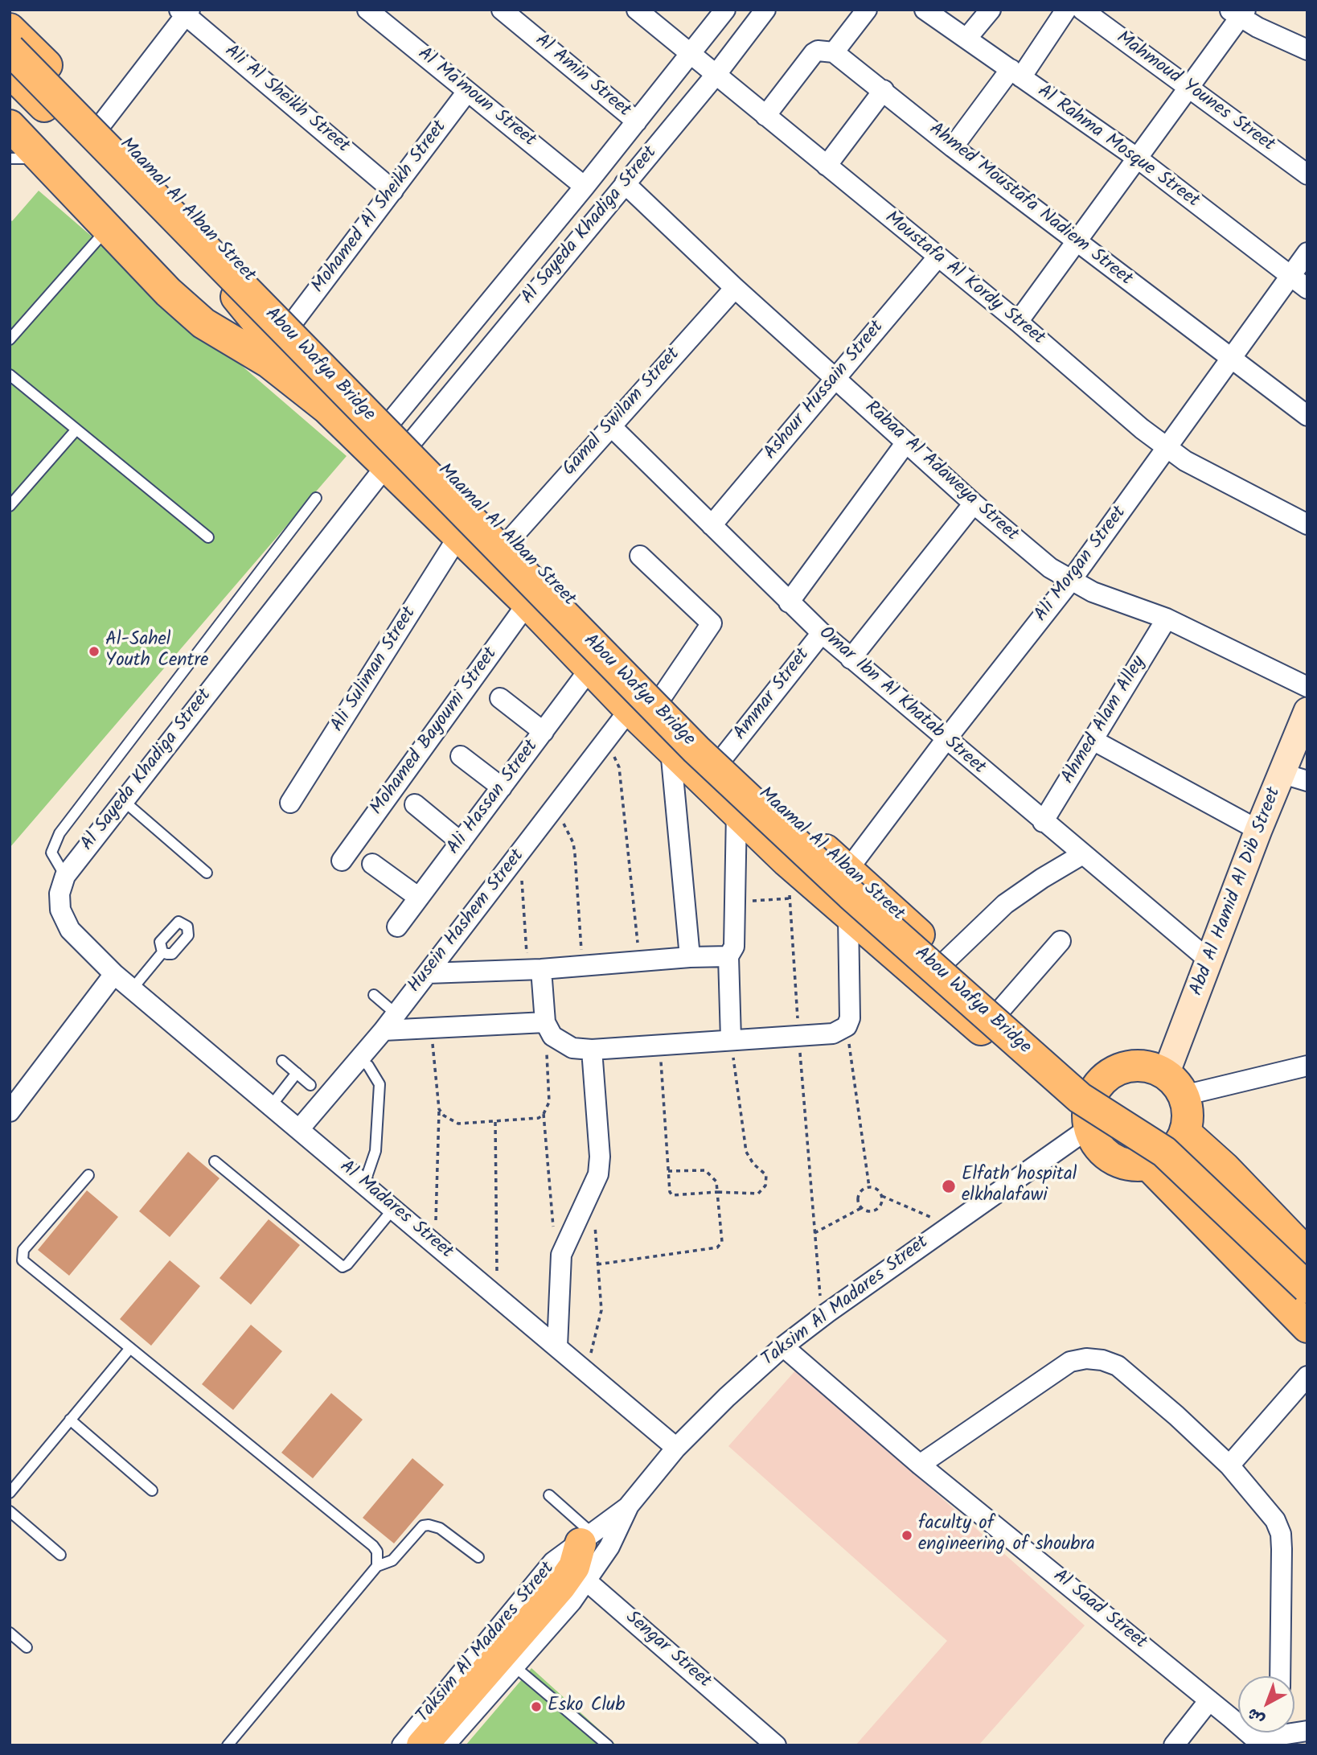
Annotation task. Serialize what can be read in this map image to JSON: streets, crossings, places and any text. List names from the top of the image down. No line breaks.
{"streets":{"main road":["Maamal Al Alban Street","Abou Wafya Bridge"],"street":["Al Amin Street","Mahmoud Younes Street","Al Ma'moun Street","Ali Al Sheikh Street","Al Rahma Mosque Street","Ahmed Moustafa Nadiem Street","Mohamed Al Sheikh Street","Al Sayeda Khadiga Street","Moustafa Al Kordy Street","Ashour Hussain Street","Gamal Swilam Street","Rabaa Al Adaweya Street","Ali Morgan Street","Ali Suliman Street","Ammar Street","Omar Ibn Al Khatab Street","Ahmed Alam Alley","Mohamed Bayoumi Street","Ali Hassan Street","Abd Al Hamid Al Dib Street","Husein Hashem Street","Al Madares Street","Taksim Al Madares Street","Al Saad Street","Sengar Street"]},"crossings":[["Al Amin Street","Al Sayeda Khadiga Street"],["Al Ma'moun Street","Mohamed Al Sheikh Street"],["Al Ma'moun Street","Al Sayeda Khadiga Street"],["Al Ma'moun Street","Rabaa Al Adaweya Street"],["Ali Al Sheikh Street","Mohamed Al Sheikh Street"],["Al Rahma Mosque Street","Ali Morgan Street"],["Ahmed Moustafa Nadiem Street","Ali Morgan Street"],["Mohamed Al Sheikh Street","Maamal Al Alban Street"],["Maamal Al Alban Street","Al Sayeda Khadiga Street"],["Maamal Al Alban Street","Abou Wafya Bridge"],["Maamal Al Alban Street","Gamal Swilam Street"],["Maamal Al Alban Street","Ali Morgan Street"],["Maamal Al Alban Street","Ali Suliman Street"],["Maamal Al Alban Street","Ammar Street"],["Maamal Al Alban Street","Mohamed Bayoumi Street"],["Maamal Al Alban Street","Ali Hassan Street"],["Maamal Al Alban Street","Abd Al Hamid Al Dib Street"],["Maamal Al Alban Street","Husein Hashem Street"],["Maamal Al Alban Street","Taksim Al Madares Street"],["Al Sayeda Khadiga Street","Moustafa Al Kordy Street"],["Al Sayeda Khadiga Street","Rabaa Al Adaweya Street"],["Al Sayeda Khadiga Street","Al Madares Street"],["Moustafa Al Kordy Street","Ashour Hussain Street"],["Moustafa Al Kordy Street","Ali Morgan Street"],["Ashour Hussain Street","Rabaa Al Adaweya Street"],["Ashour Hussain Street","Omar Ibn Al Khatab Street"],["Gamal Swilam Street","Rabaa Al Adaweya Street"],["Gamal Swilam Street","Omar Ibn Al Khatab Street"],["Rabaa Al Adaweya Street","Ali Morgan Street"],["Rabaa Al Adaweya Street","Ahmed Alam Alley"],["Ali Morgan Street","Omar Ibn Al Khatab Street"],["Ammar Street","Omar Ibn Al Khatab Street"],["Omar Ibn Al Khatab Street","Ahmed Alam Alley"],["Omar Ibn Al Khatab Street","Abd Al Hamid Al Dib Street"],["Abd Al Hamid Al Dib Street","Taksim Al Madares Street"],["Husein Hashem Street","Al Madares Street"],["Al Madares Street","Taksim Al Madares Street"],["Taksim Al Madares Street","Al Saad Street"],["Taksim Al Madares Street","Sengar Street"]],"places":["Al-Sahel Youth Centre","Elfath hospital elkhalafawi","faculty of engineering of shoubra","Esko Club"],"north":"bottom left"}
